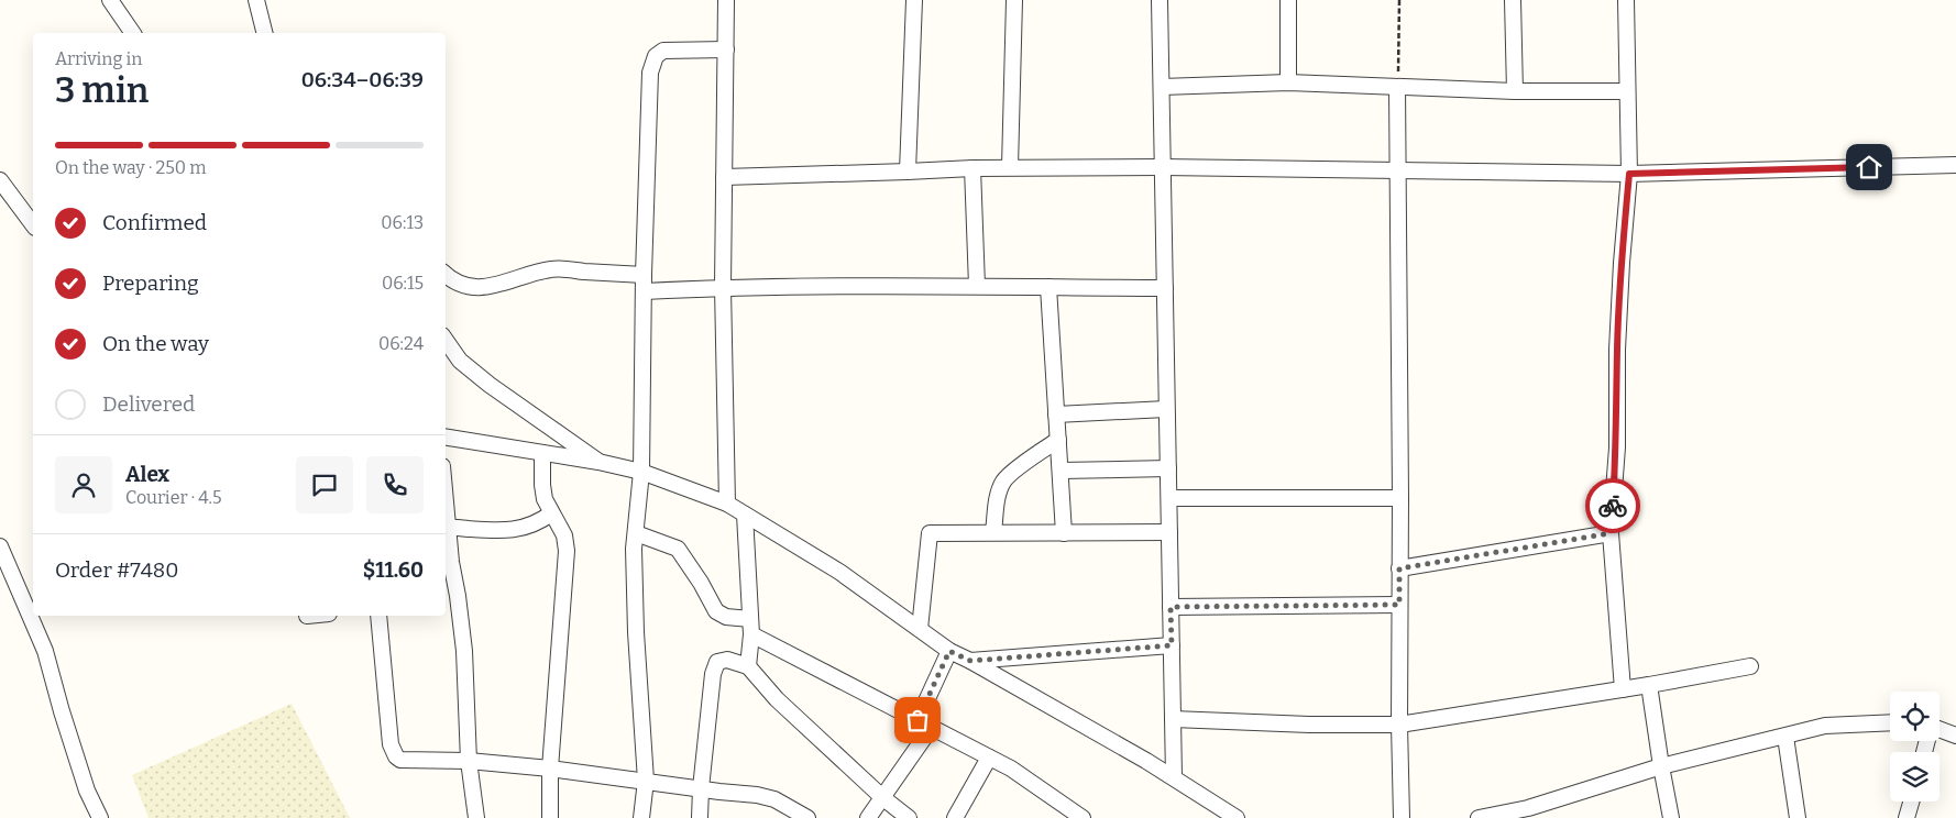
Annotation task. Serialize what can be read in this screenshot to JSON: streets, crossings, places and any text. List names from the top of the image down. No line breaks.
{"page":{"heading":["3 min","Arriving in","06:34–06:39"],"panel":["Alex","Courier · 4.5","Order #7480","$11.60"],"bar":"On the way · 250 m","list":[["Confirmed","06:13"],["Preparing","06:15"],["On the way","06:24"],"Delivered"]}}
